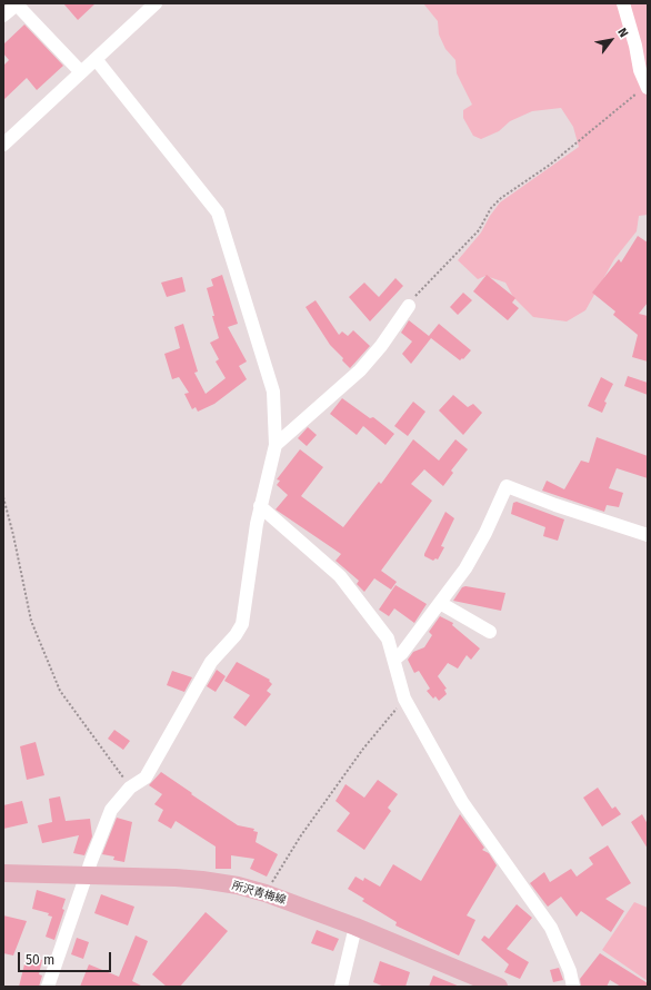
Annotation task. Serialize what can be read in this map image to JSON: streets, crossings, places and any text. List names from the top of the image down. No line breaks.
{"streets":{"main road":["所沢青梅線"]},"scale_bar":"50 m","north":"top right"}
